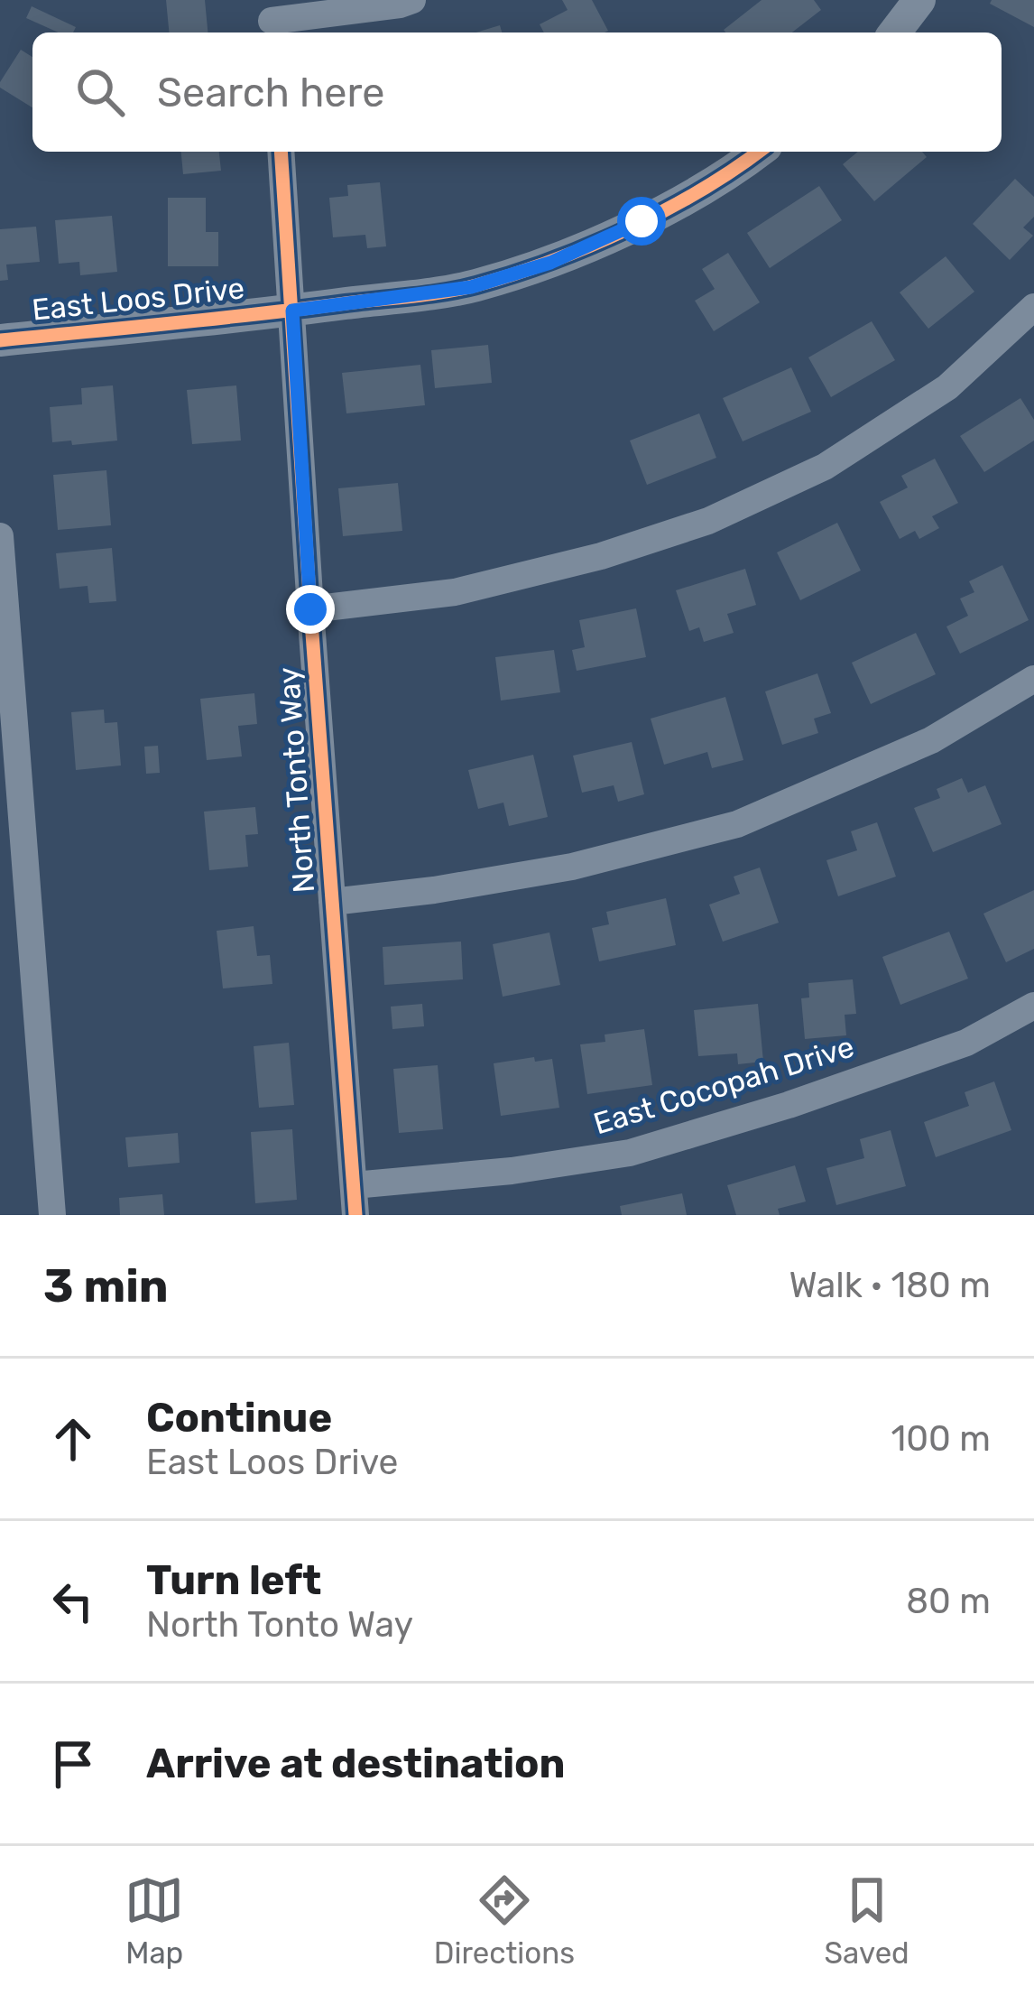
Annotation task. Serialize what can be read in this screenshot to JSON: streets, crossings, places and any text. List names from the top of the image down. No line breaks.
{"streets":{"street":["East Loos Drive","North Tonto Way","East Cocopah Drive"]},"crossings":[["East Loos Drive","North Tonto Way"],["North Tonto Way","East Cocopah Drive"]],"page":{"search":"Search here","heading":["3 min","Walk · 180 m"],"list":[["Continue","East Loos Drive","100 m"],["Turn left","North Tonto Way","80 m"],"Arrive at destination"],"nav":["Map","Directions","Saved"]}}
